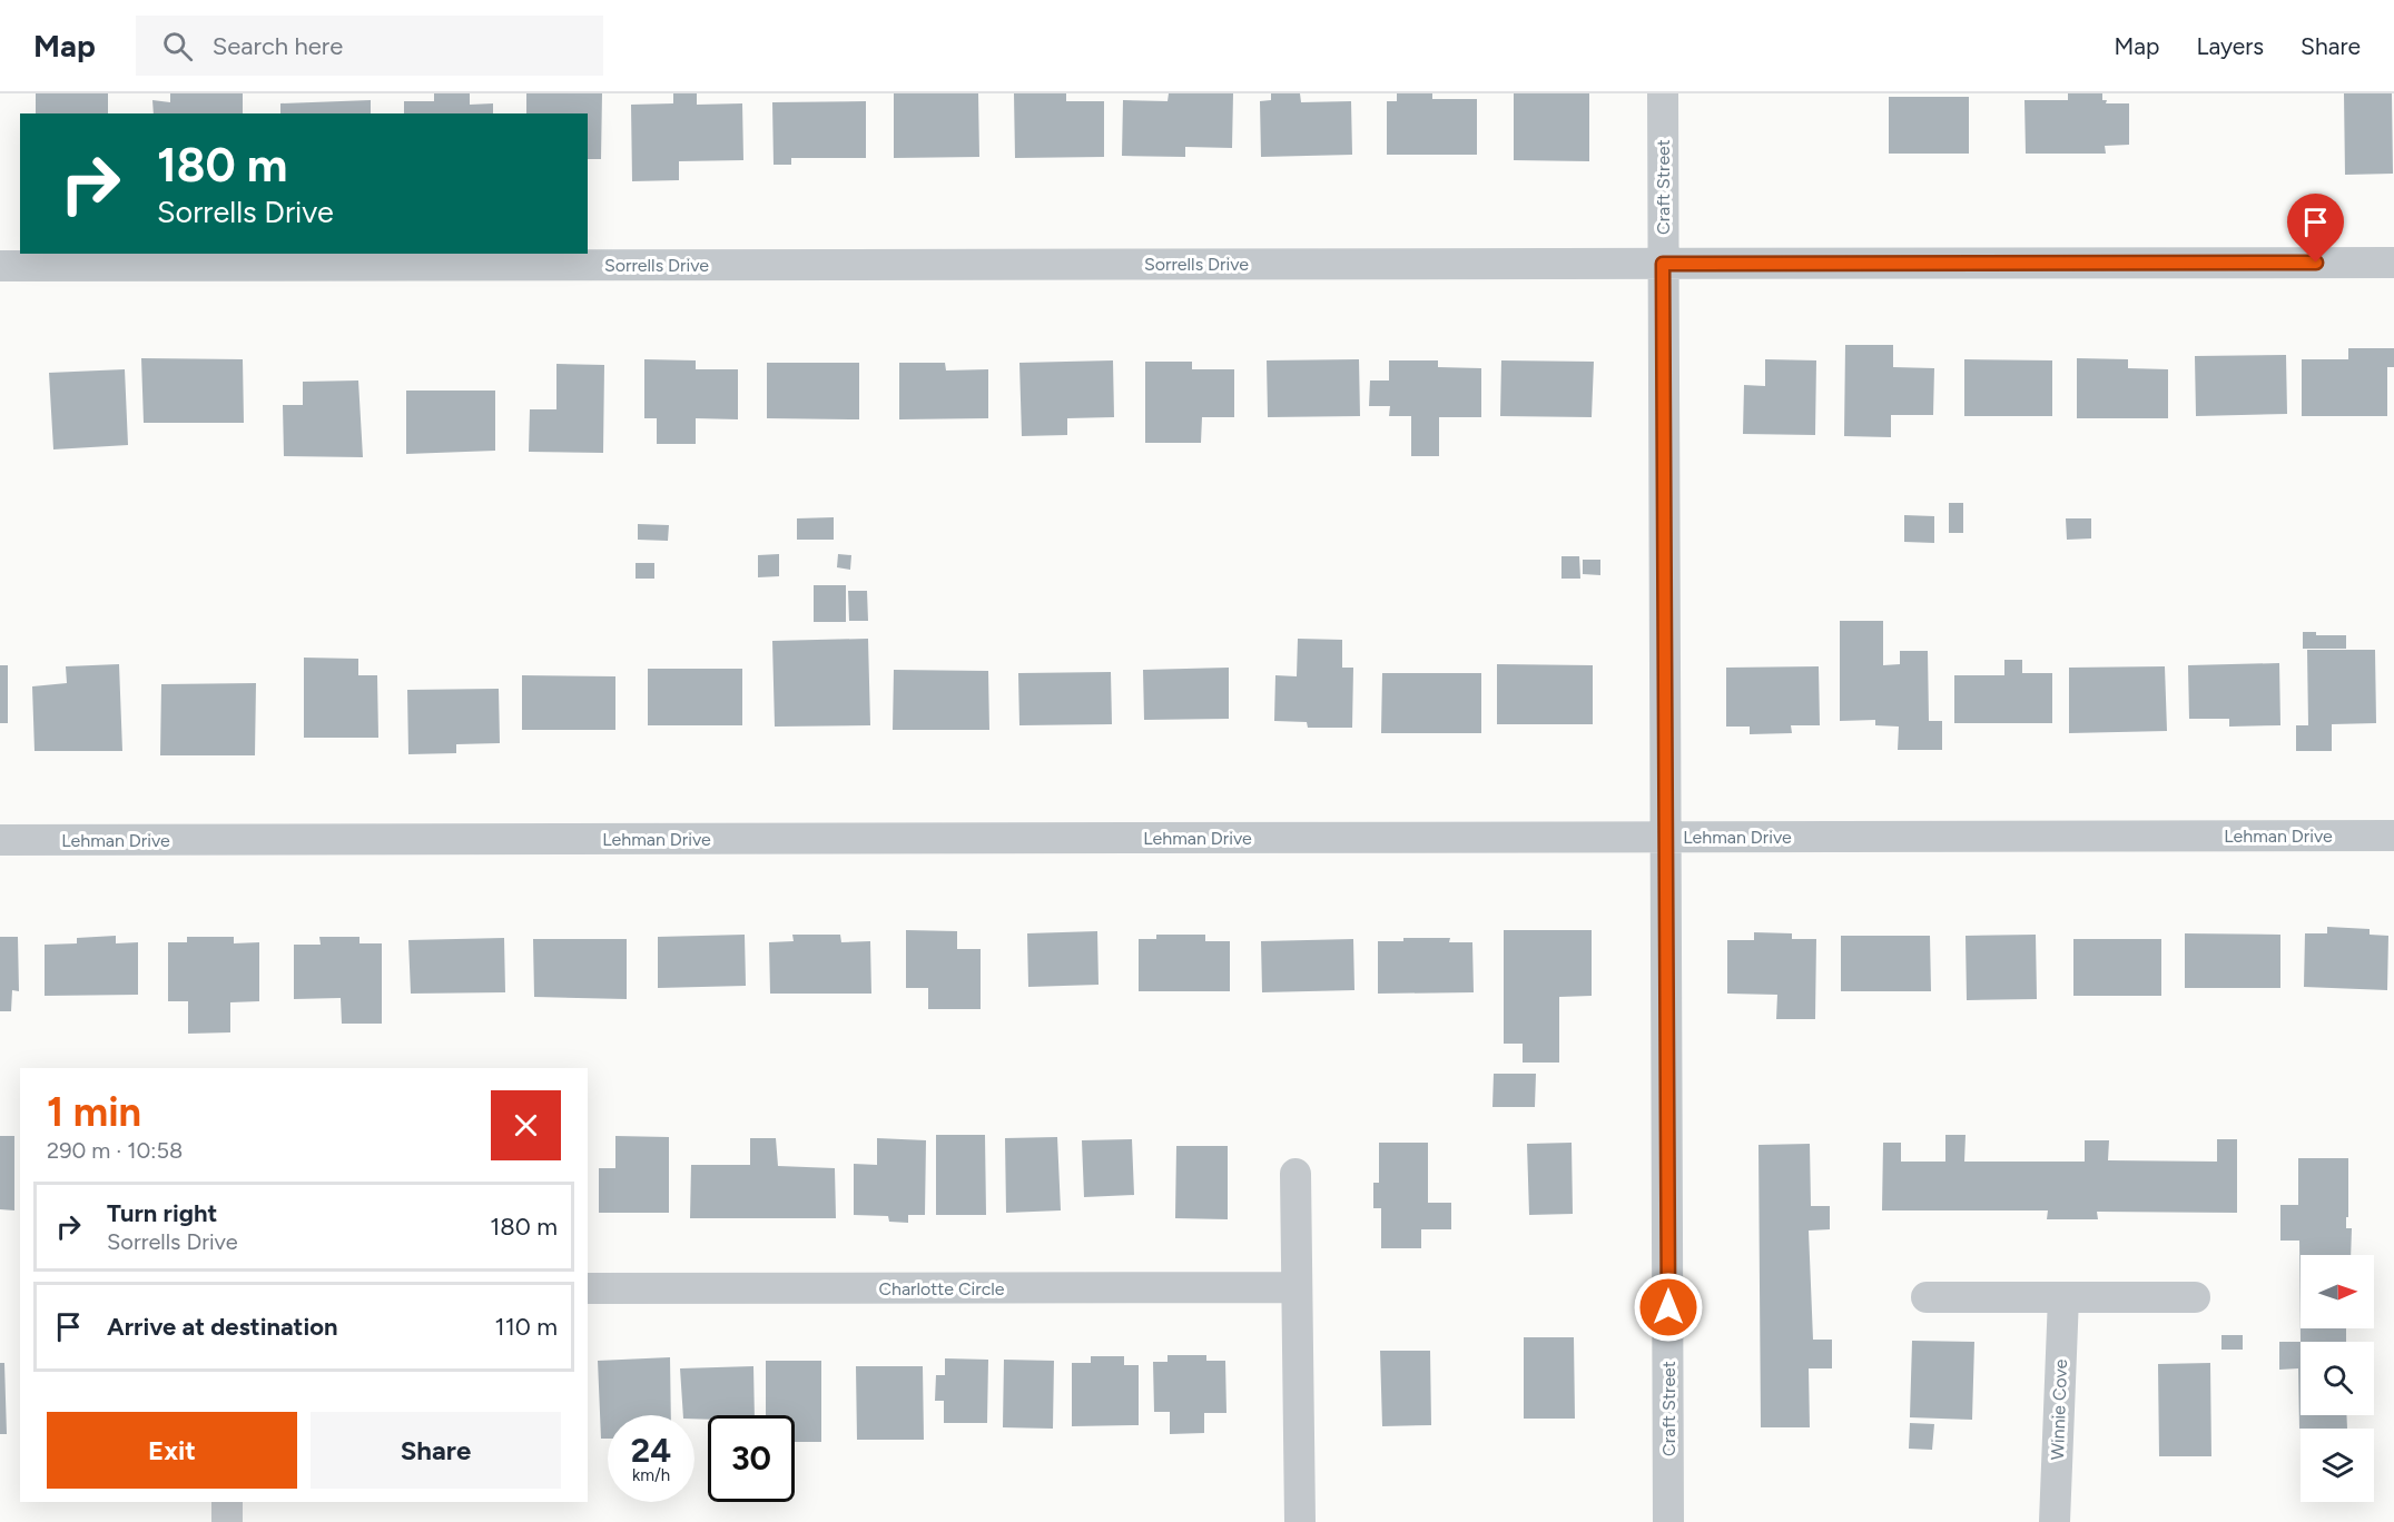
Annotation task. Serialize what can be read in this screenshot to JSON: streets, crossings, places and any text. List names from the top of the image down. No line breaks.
{"streets":{"street":["Craft Street","Sorrells Drive","Lehman Drive","Charlotte Circle","Winnie Cove"]},"crossings":[["Craft Street","Sorrells Drive"],["Craft Street","Lehman Drive"]],"north":"right","page":{"header":"Map","search":"Search here","nav":["Map","Layers","Share"],"turn":["180 m","Sorrells Drive"],"heading":["1 min","290 m · 10:58"],"list":[{"name":"Turn right","note":"Sorrells Drive","value":"180 m"},{"name":"Arrive at destination","value":"110 m"}],"buttons":["Exit","Share"],"speed":"24 km/h","limit":"30"}}
